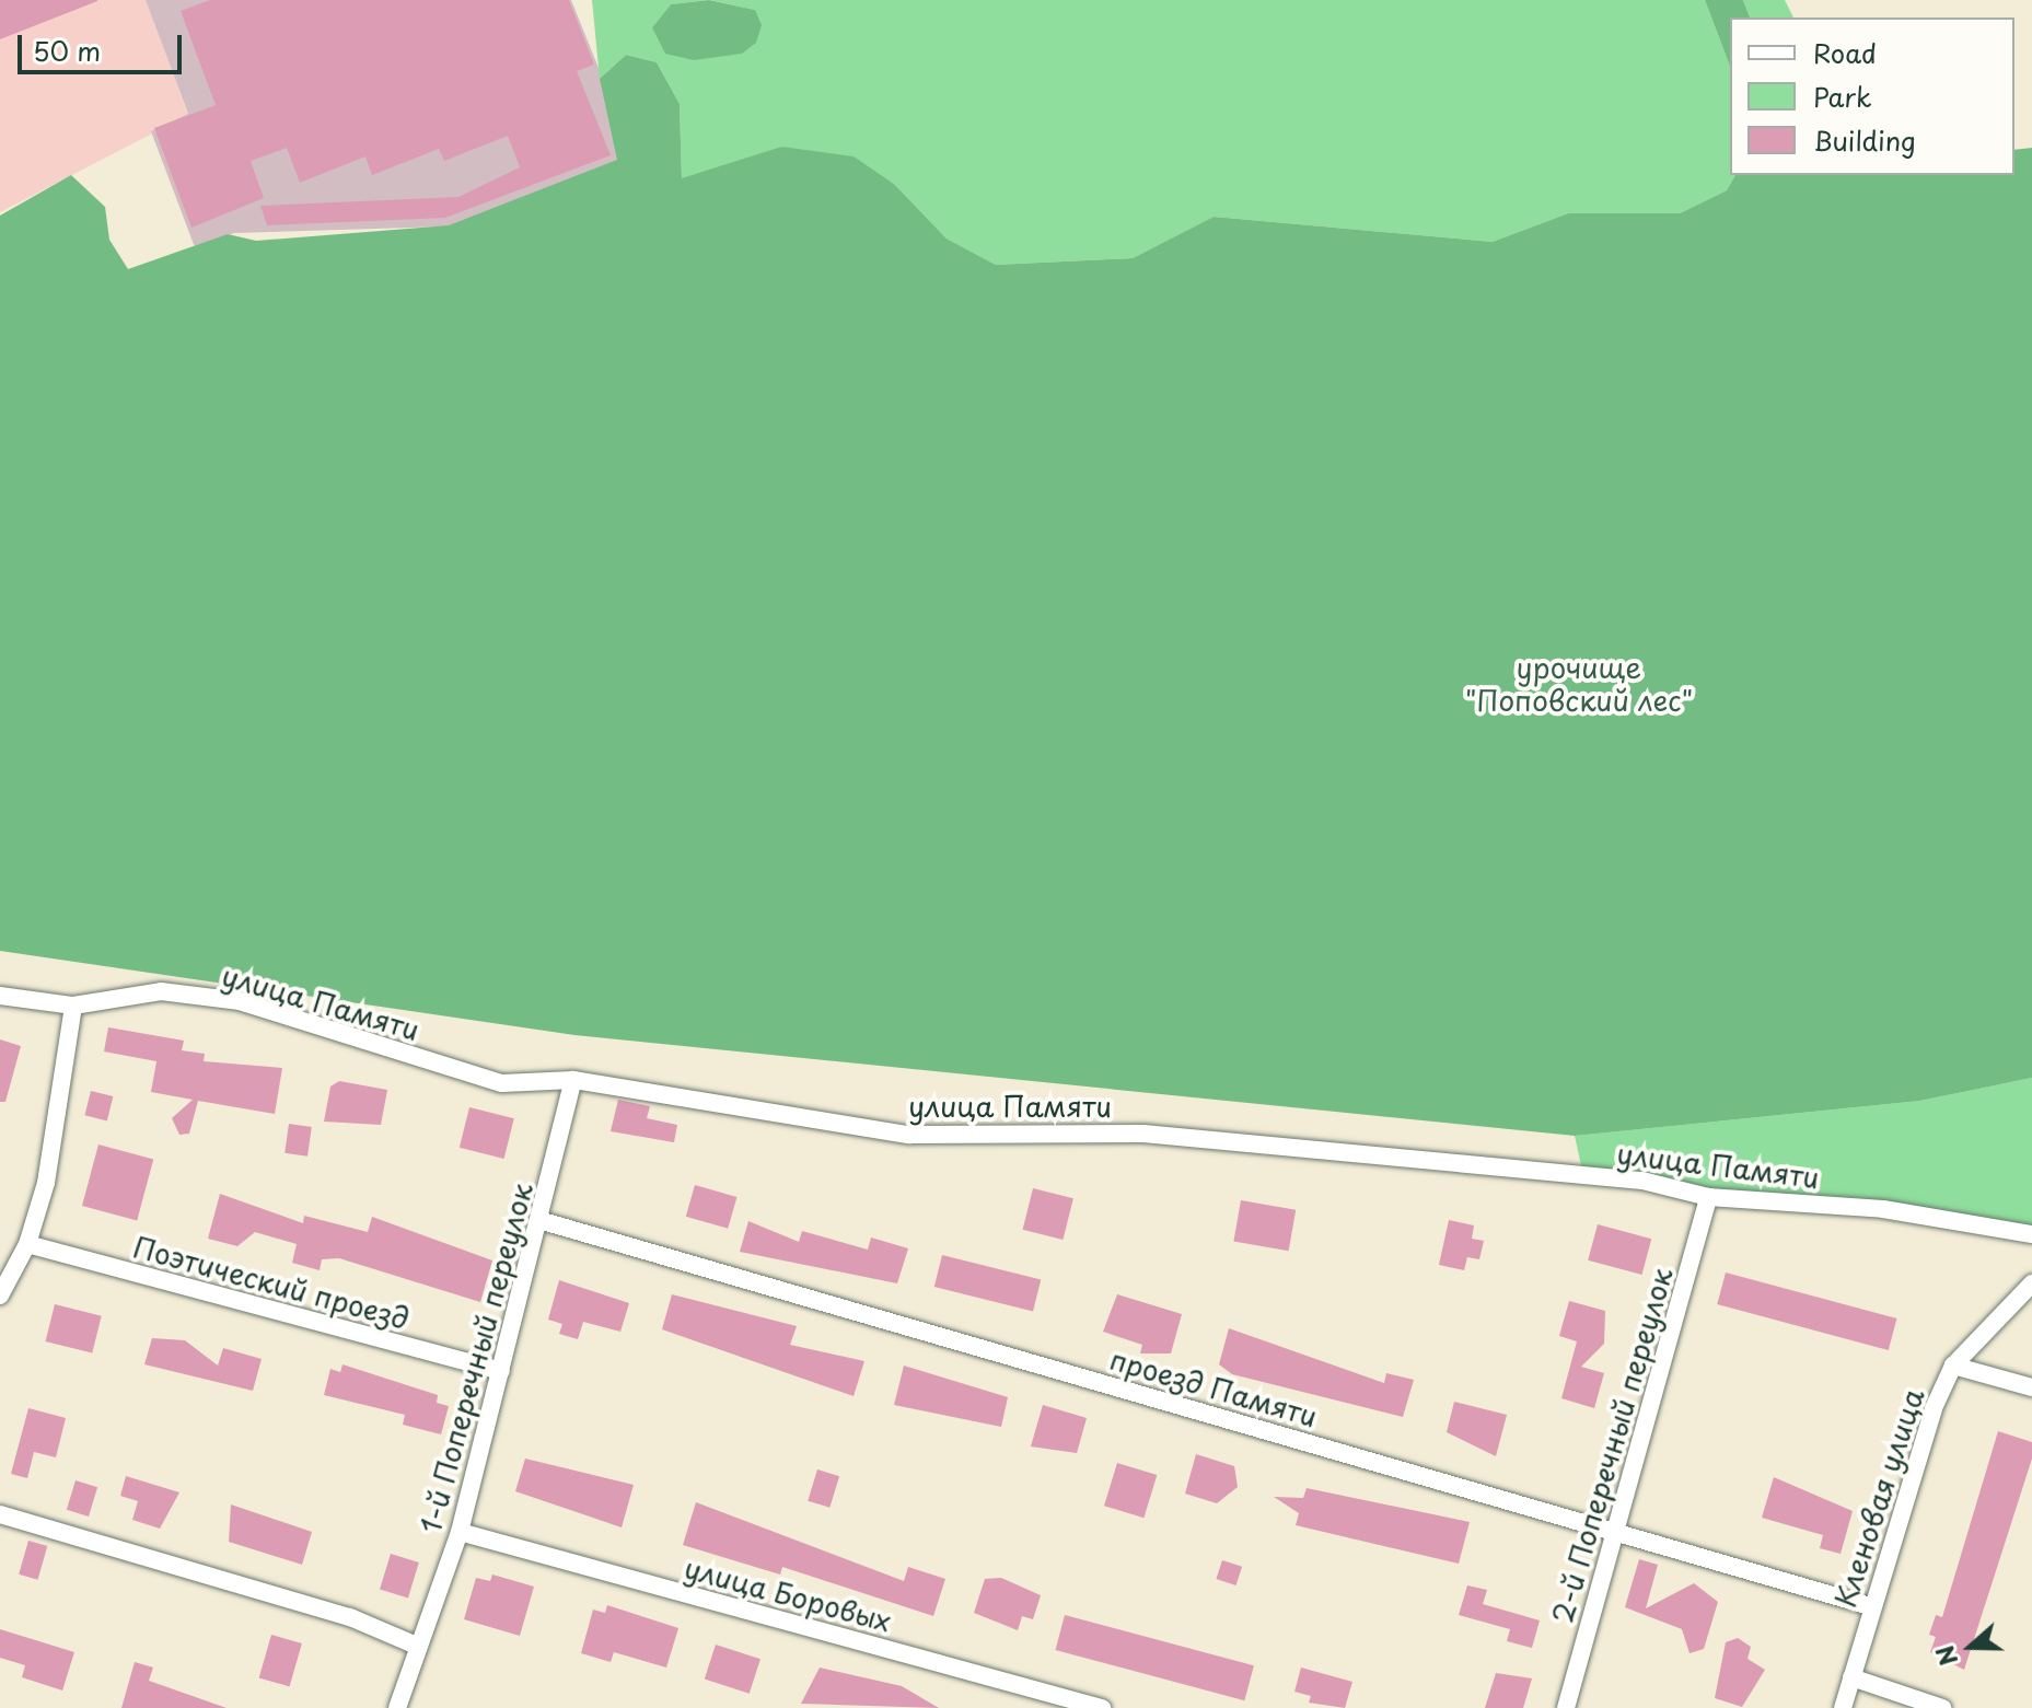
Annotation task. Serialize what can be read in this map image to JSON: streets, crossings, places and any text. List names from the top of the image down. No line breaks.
{"streets":{"street":["улица Памяти","Поэтический проезд","1-й Поперечный переулок","проезд Памяти","2-й Поперечный переулок","Кленовая улица","улица Боровых"]},"crossings":[["улица Памяти","1-й Поперечный переулок"],["улица Памяти","2-й Поперечный переулок"],["Поэтический проезд","1-й Поперечный переулок"],["1-й Поперечный переулок","проезд Памяти"],["1-й Поперечный переулок","улица Боровых"],["проезд Памяти","2-й Поперечный переулок"],["проезд Памяти","Кленовая улица"]],"parks":["урочище \"Поповский лес\""],"legend":["Road","Park","Building"],"scale_bar":"50 m","north":"left"}
